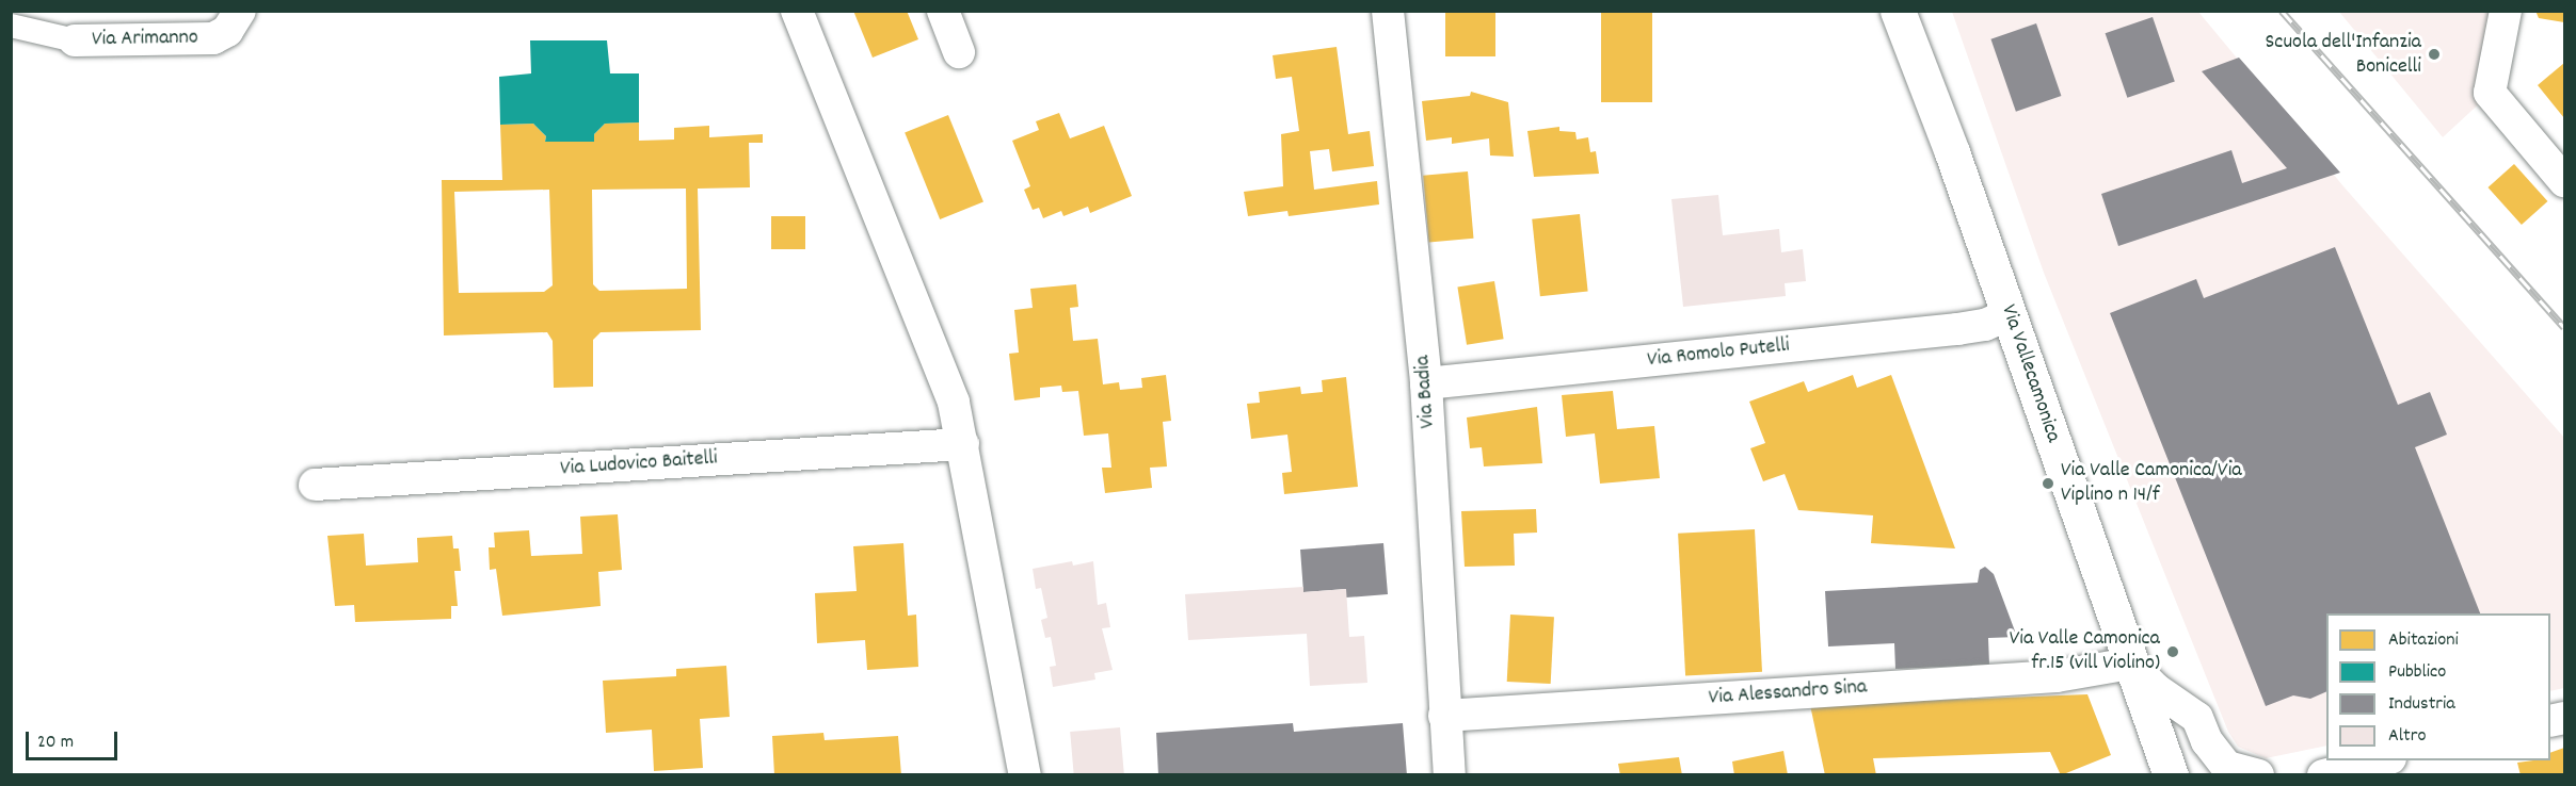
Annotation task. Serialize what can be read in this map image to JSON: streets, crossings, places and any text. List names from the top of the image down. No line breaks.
{"streets":{"main road":["Via Vallecamonica"],"street":["Via Arimanno","Via Romolo Putelli","Via Badia","Via Ludovico Baitelli","Via Alessandro Sina"]},"crossings":[["Via Romolo Putelli","Via Vallecamonica"],["Via Romolo Putelli","Via Badia"],["Via Vallecamonica","Via Alessandro Sina"],["Via Badia","Via Alessandro Sina"]],"places":["Scuola dell'Infanzia Bonicelli","Via Valle Camonica/Via Viplino n 14/f","Via Valle Camonica fr.15 (vill Violino)"],"legend":["Abitazioni","Pubblico","Industria","Altro"],"scale_bar":"20 m"}
